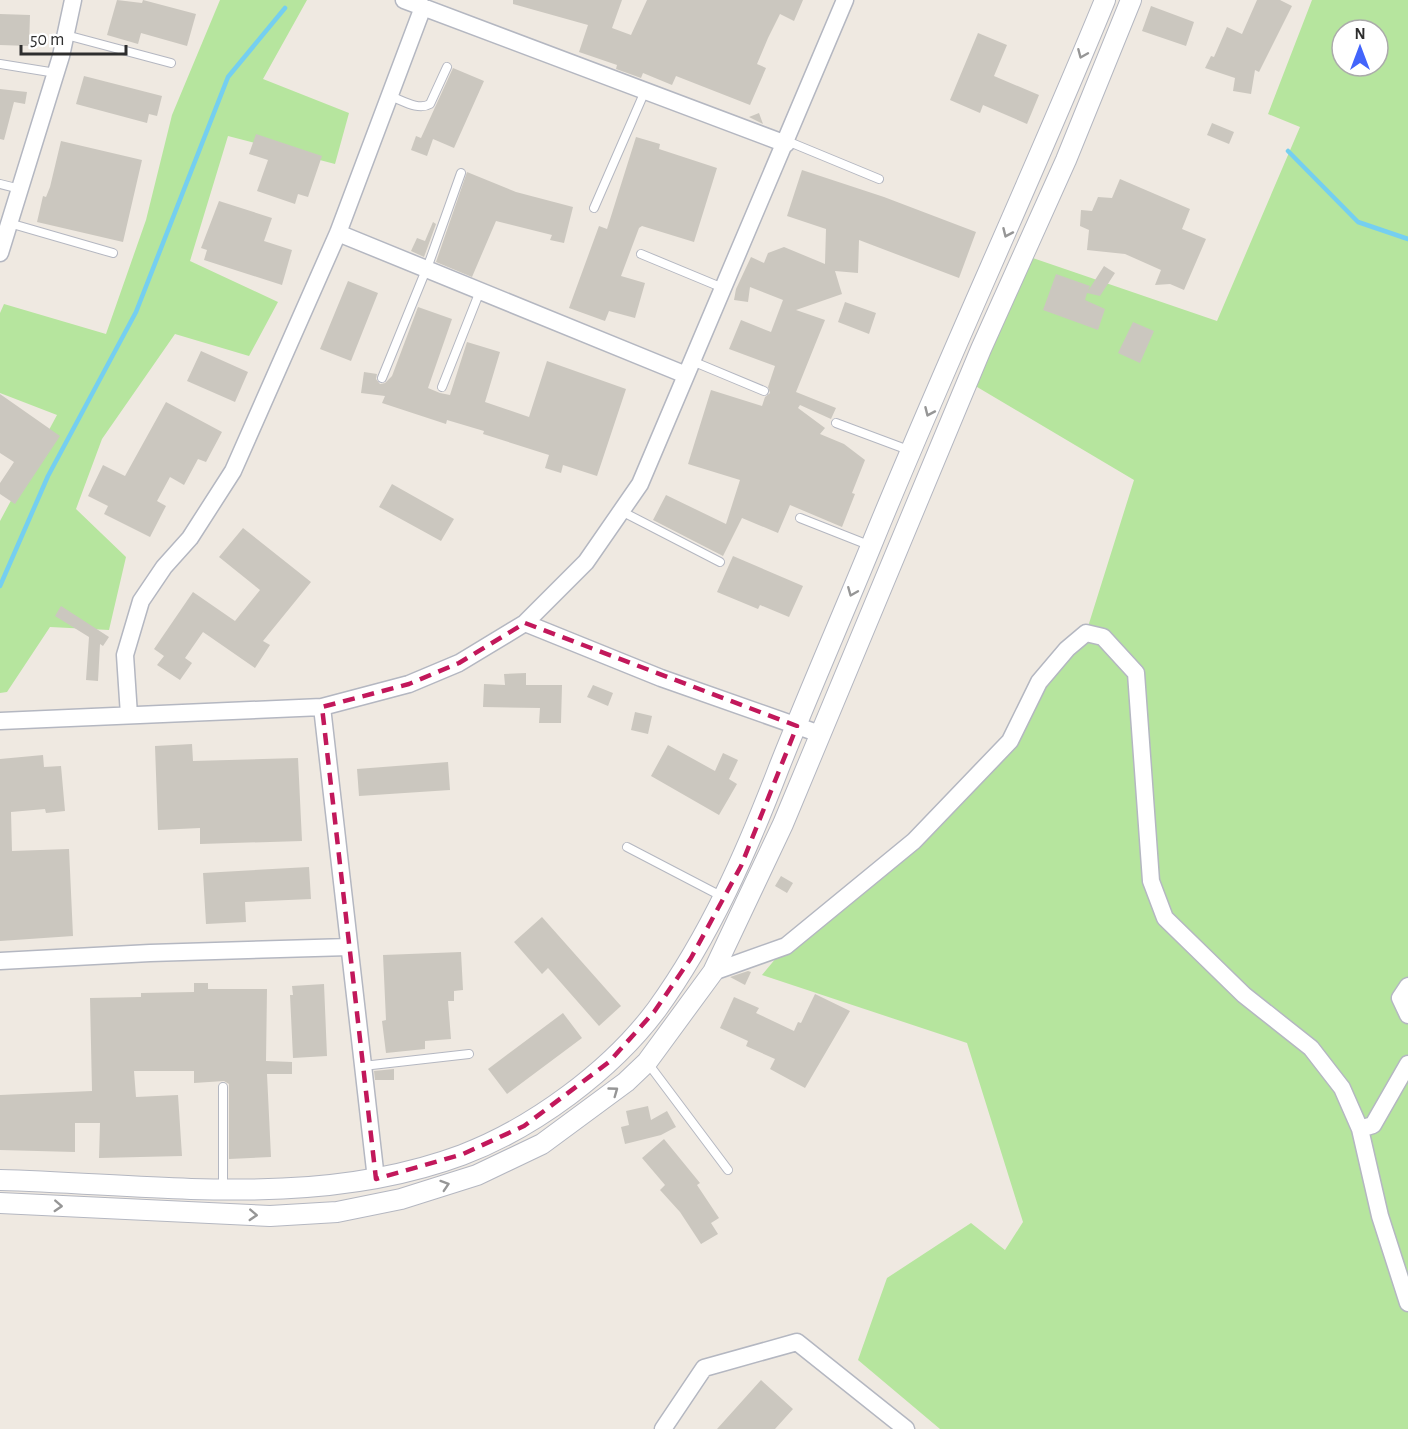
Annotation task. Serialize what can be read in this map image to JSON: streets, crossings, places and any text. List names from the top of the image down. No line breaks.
{"scale_bar":"50 m","north":"top"}
